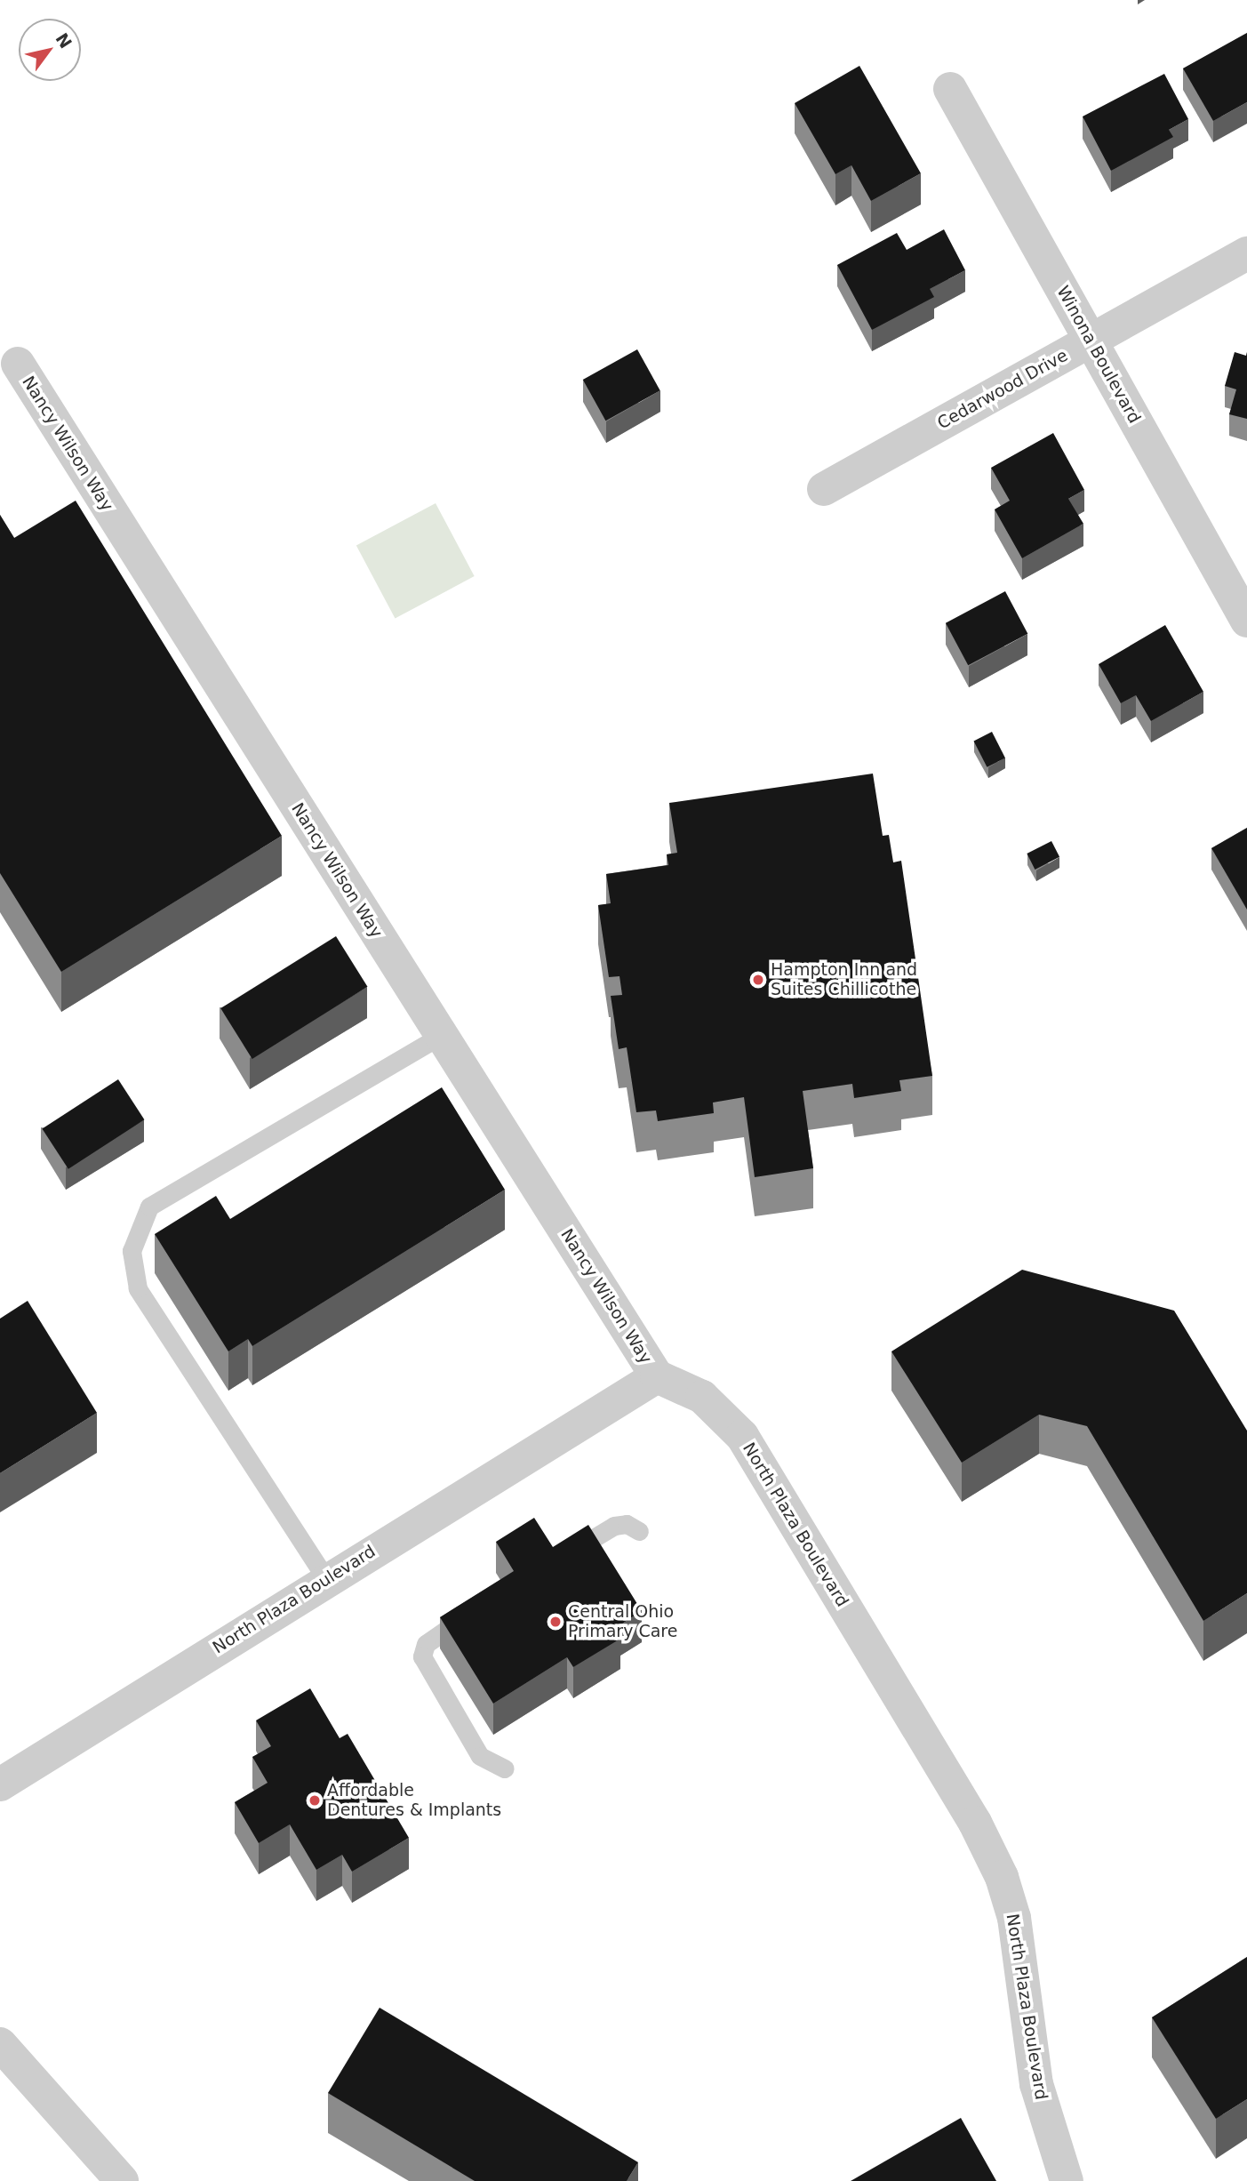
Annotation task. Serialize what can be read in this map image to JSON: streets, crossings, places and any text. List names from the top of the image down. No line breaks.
{"streets":{"street":["Winona Boulevard","Cedarwood Drive","Nancy Wilson Way","North Plaza Boulevard"]},"crossings":[["Winona Boulevard","Cedarwood Drive"],["Nancy Wilson Way","North Plaza Boulevard"]],"places":["Hampton Inn and Suites Chillicothe","Central Ohio Primary Care","Affordable Dentures & Implants"],"north":"top right"}
